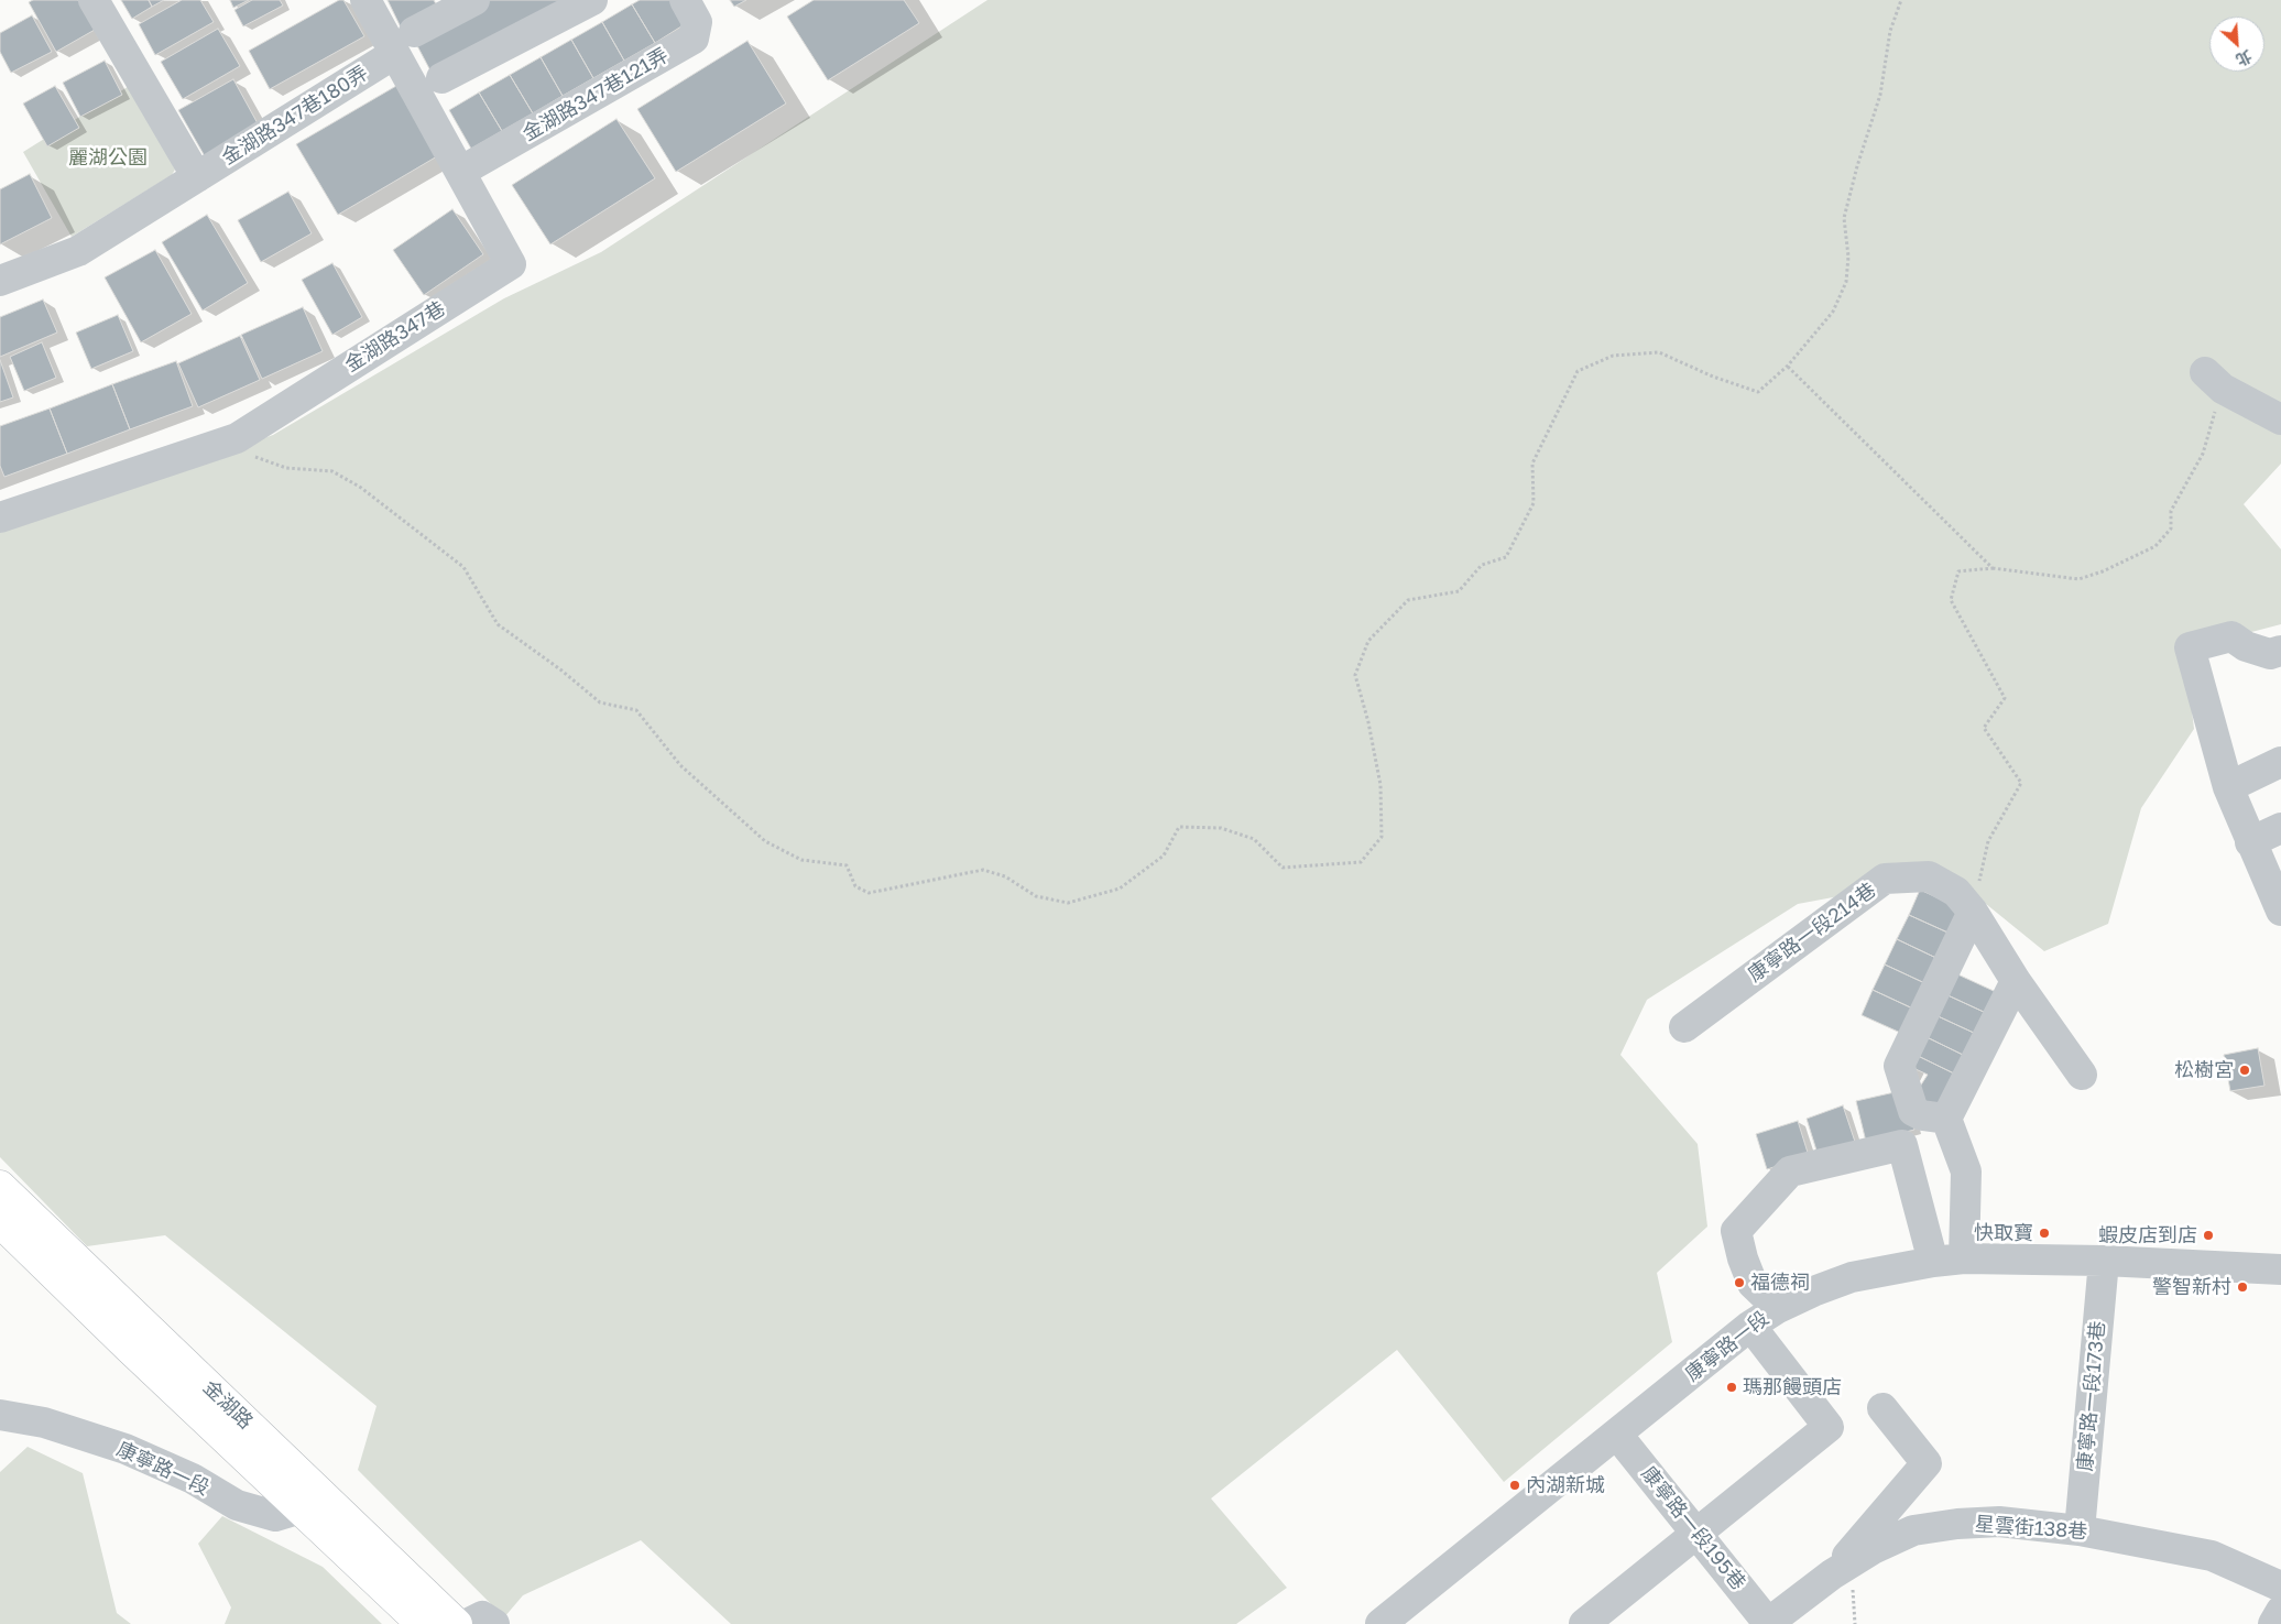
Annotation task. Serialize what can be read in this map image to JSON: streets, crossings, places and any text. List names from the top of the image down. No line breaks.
{"streets":{"main road":["金湖路"],"street":["金湖路347巷121弄","金湖路347巷180弄","金湖路347巷","康寧路一段214巷","康寧路一段","康寧路一段173巷","康寧路一段195巷","星雲街138巷"]},"crossings":[["金湖路347巷121弄","金湖路347巷"],["金湖路347巷180弄","金湖路347巷"],["康寧路一段","康寧路一段173巷"],["康寧路一段","金湖路"],["康寧路一段","康寧路一段195巷"],["康寧路一段173巷","星雲街138巷"],["康寧路一段195巷","星雲街138巷"]],"parks":["麗湖公園"],"places":["松樹宮","快取寶","蝦皮店到店","福德祠","警智新村","瑪那饅頭店","內湖新城"],"north":"bottom right"}
